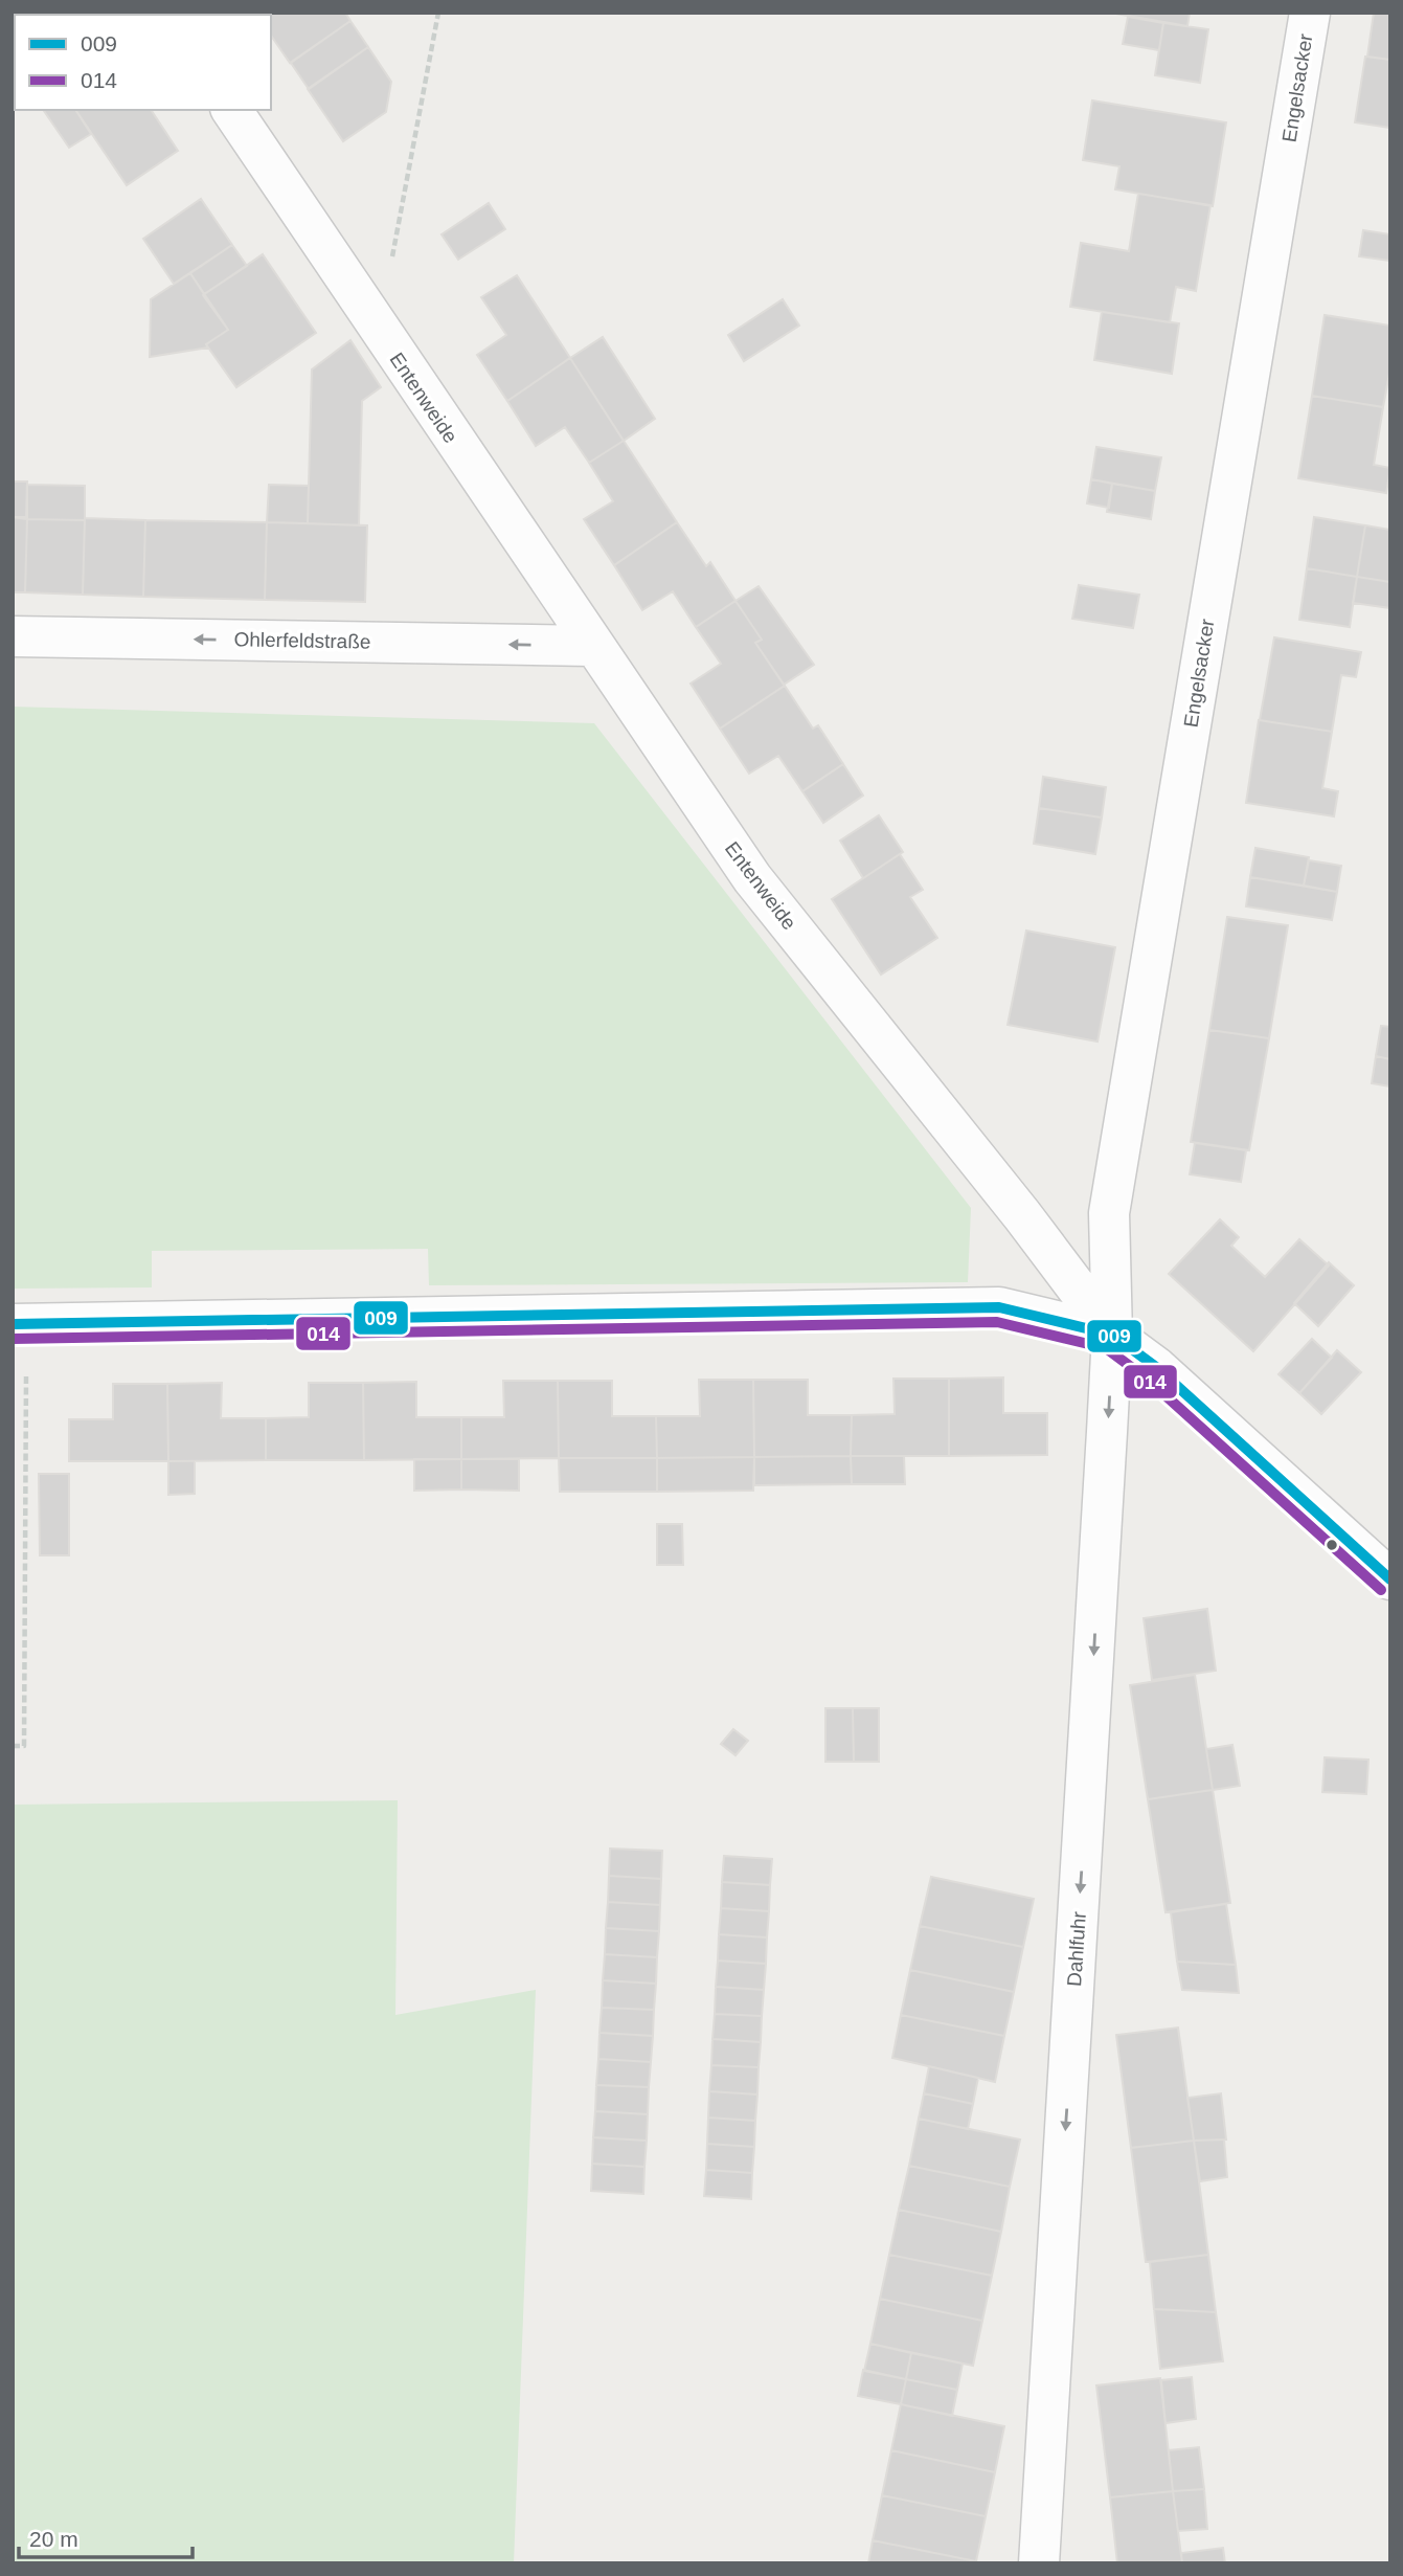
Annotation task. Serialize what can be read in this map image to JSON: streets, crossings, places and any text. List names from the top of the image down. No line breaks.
{"streets":{"street":["Engelsacker","Entenweide","Ohlerfeldstraße","Dahlfuhr"]},"crossings":[["Engelsacker","Entenweide"],["Engelsacker","Dahlfuhr"],["Entenweide","Ohlerfeldstraße"],["Entenweide","Dahlfuhr"]],"one_way":["Ohlerfeldstraße","Dahlfuhr"],"lines":["transit line 009","transit line 014"],"legend":["009","014"],"scale_bar":"20 m"}
